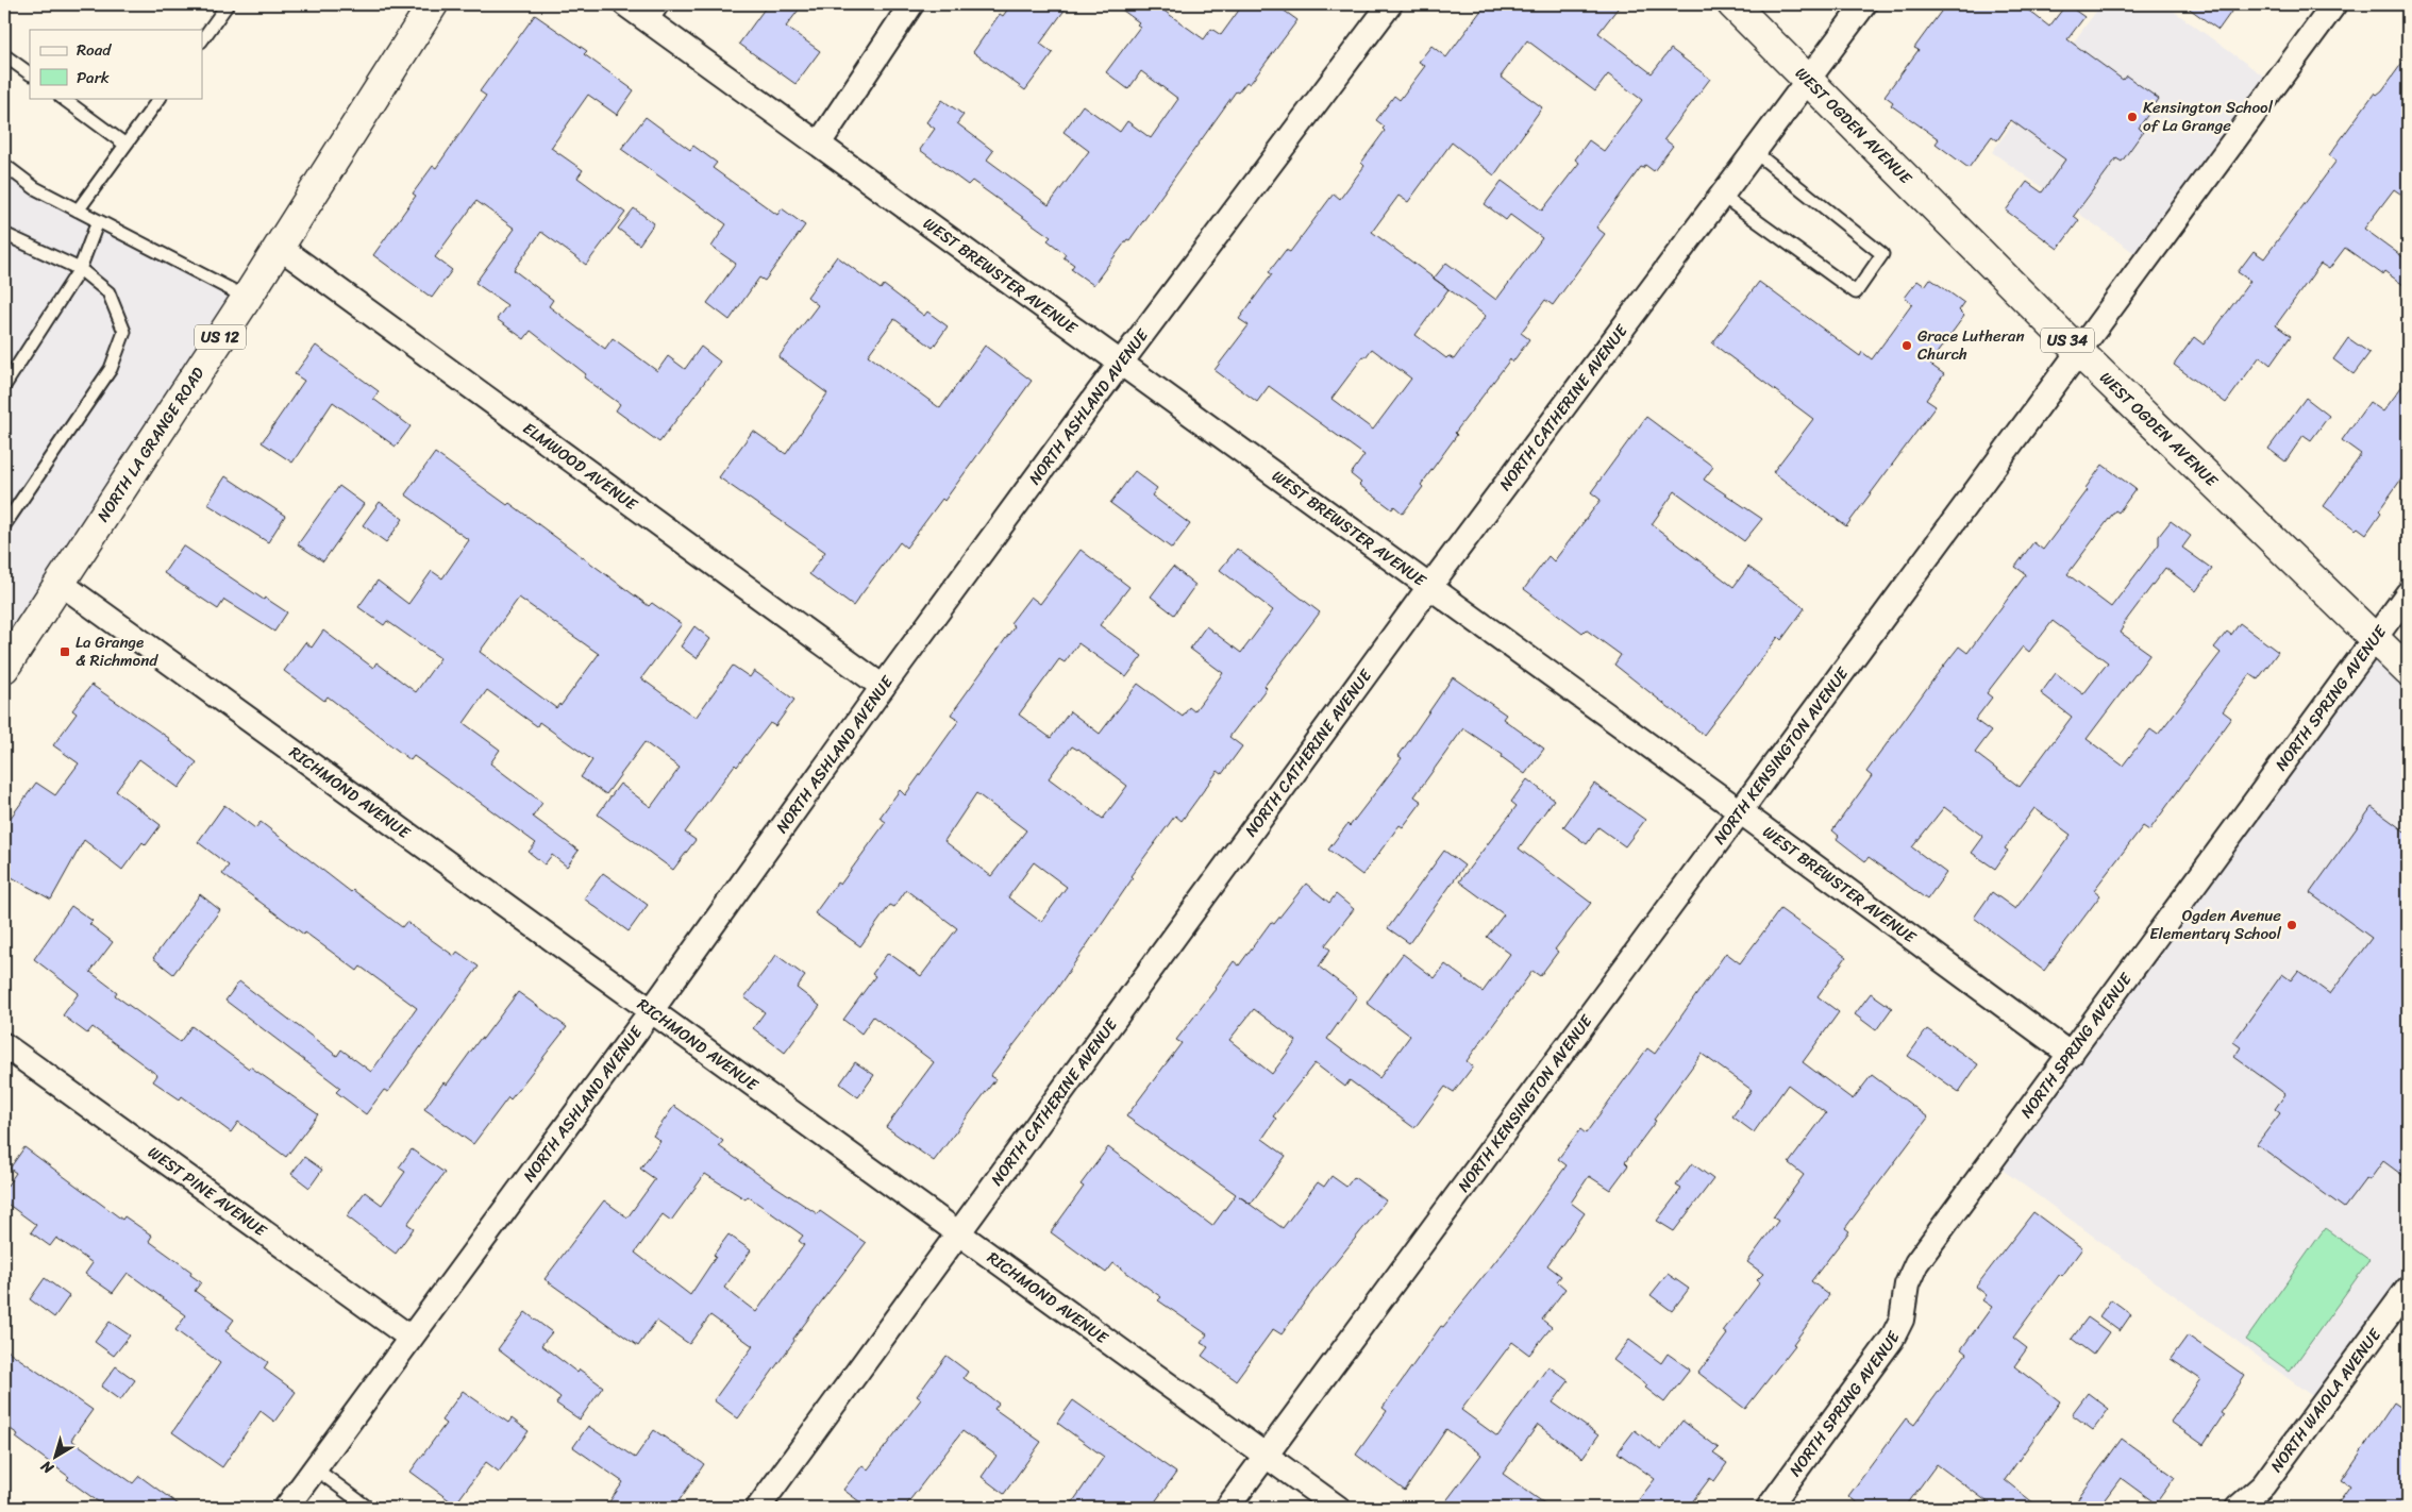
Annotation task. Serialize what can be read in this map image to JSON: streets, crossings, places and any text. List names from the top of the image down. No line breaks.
{"streets":{"main road":["WEST OGDEN AVENUE","US 12","US 34","NORTH LA GRANGE ROAD"],"street":["WEST BREWSTER AVENUE","NORTH ASHLAND AVENUE","NORTH CATHERINE AVENUE","ELMWOOD AVENUE","NORTH SPRING AVENUE","NORTH KENSINGTON AVENUE","RICHMOND AVENUE","WEST PINE AVENUE","NORTH WAIOLA AVENUE"]},"crossings":[["WEST OGDEN AVENUE","NORTH CATHERINE AVENUE"],["WEST OGDEN AVENUE","NORTH SPRING AVENUE"],["WEST OGDEN AVENUE","NORTH KENSINGTON AVENUE"],["WEST BREWSTER AVENUE","NORTH ASHLAND AVENUE"],["WEST BREWSTER AVENUE","NORTH CATHERINE AVENUE"],["WEST BREWSTER AVENUE","NORTH SPRING AVENUE"],["WEST BREWSTER AVENUE","NORTH KENSINGTON AVENUE"],["NORTH ASHLAND AVENUE","ELMWOOD AVENUE"],["NORTH ASHLAND AVENUE","RICHMOND AVENUE"],["NORTH ASHLAND AVENUE","WEST PINE AVENUE"],["NORTH CATHERINE AVENUE","RICHMOND AVENUE"],["NORTH LA GRANGE ROAD","ELMWOOD AVENUE"],["NORTH LA GRANGE ROAD","RICHMOND AVENUE"],["NORTH KENSINGTON AVENUE","RICHMOND AVENUE"]],"places":{"other":["Kensington School of La Grange","Grace Lutheran Church","Ogden Avenue Elementary School"],"transit":["La Grange & Richmond"]},"legend":["Road","Park"],"north":"bottom left"}
